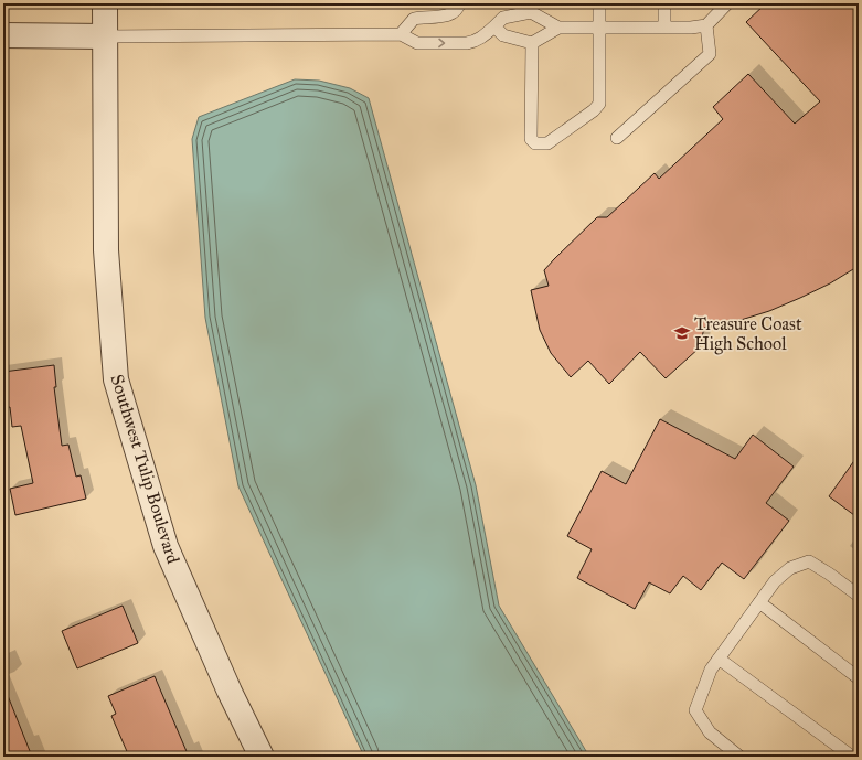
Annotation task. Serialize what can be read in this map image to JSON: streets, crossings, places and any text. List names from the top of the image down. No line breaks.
{"streets":{"street":["Southwest Tulip Boulevard"]},"places":{"school or university":["Treasure Coast High School"]}}
